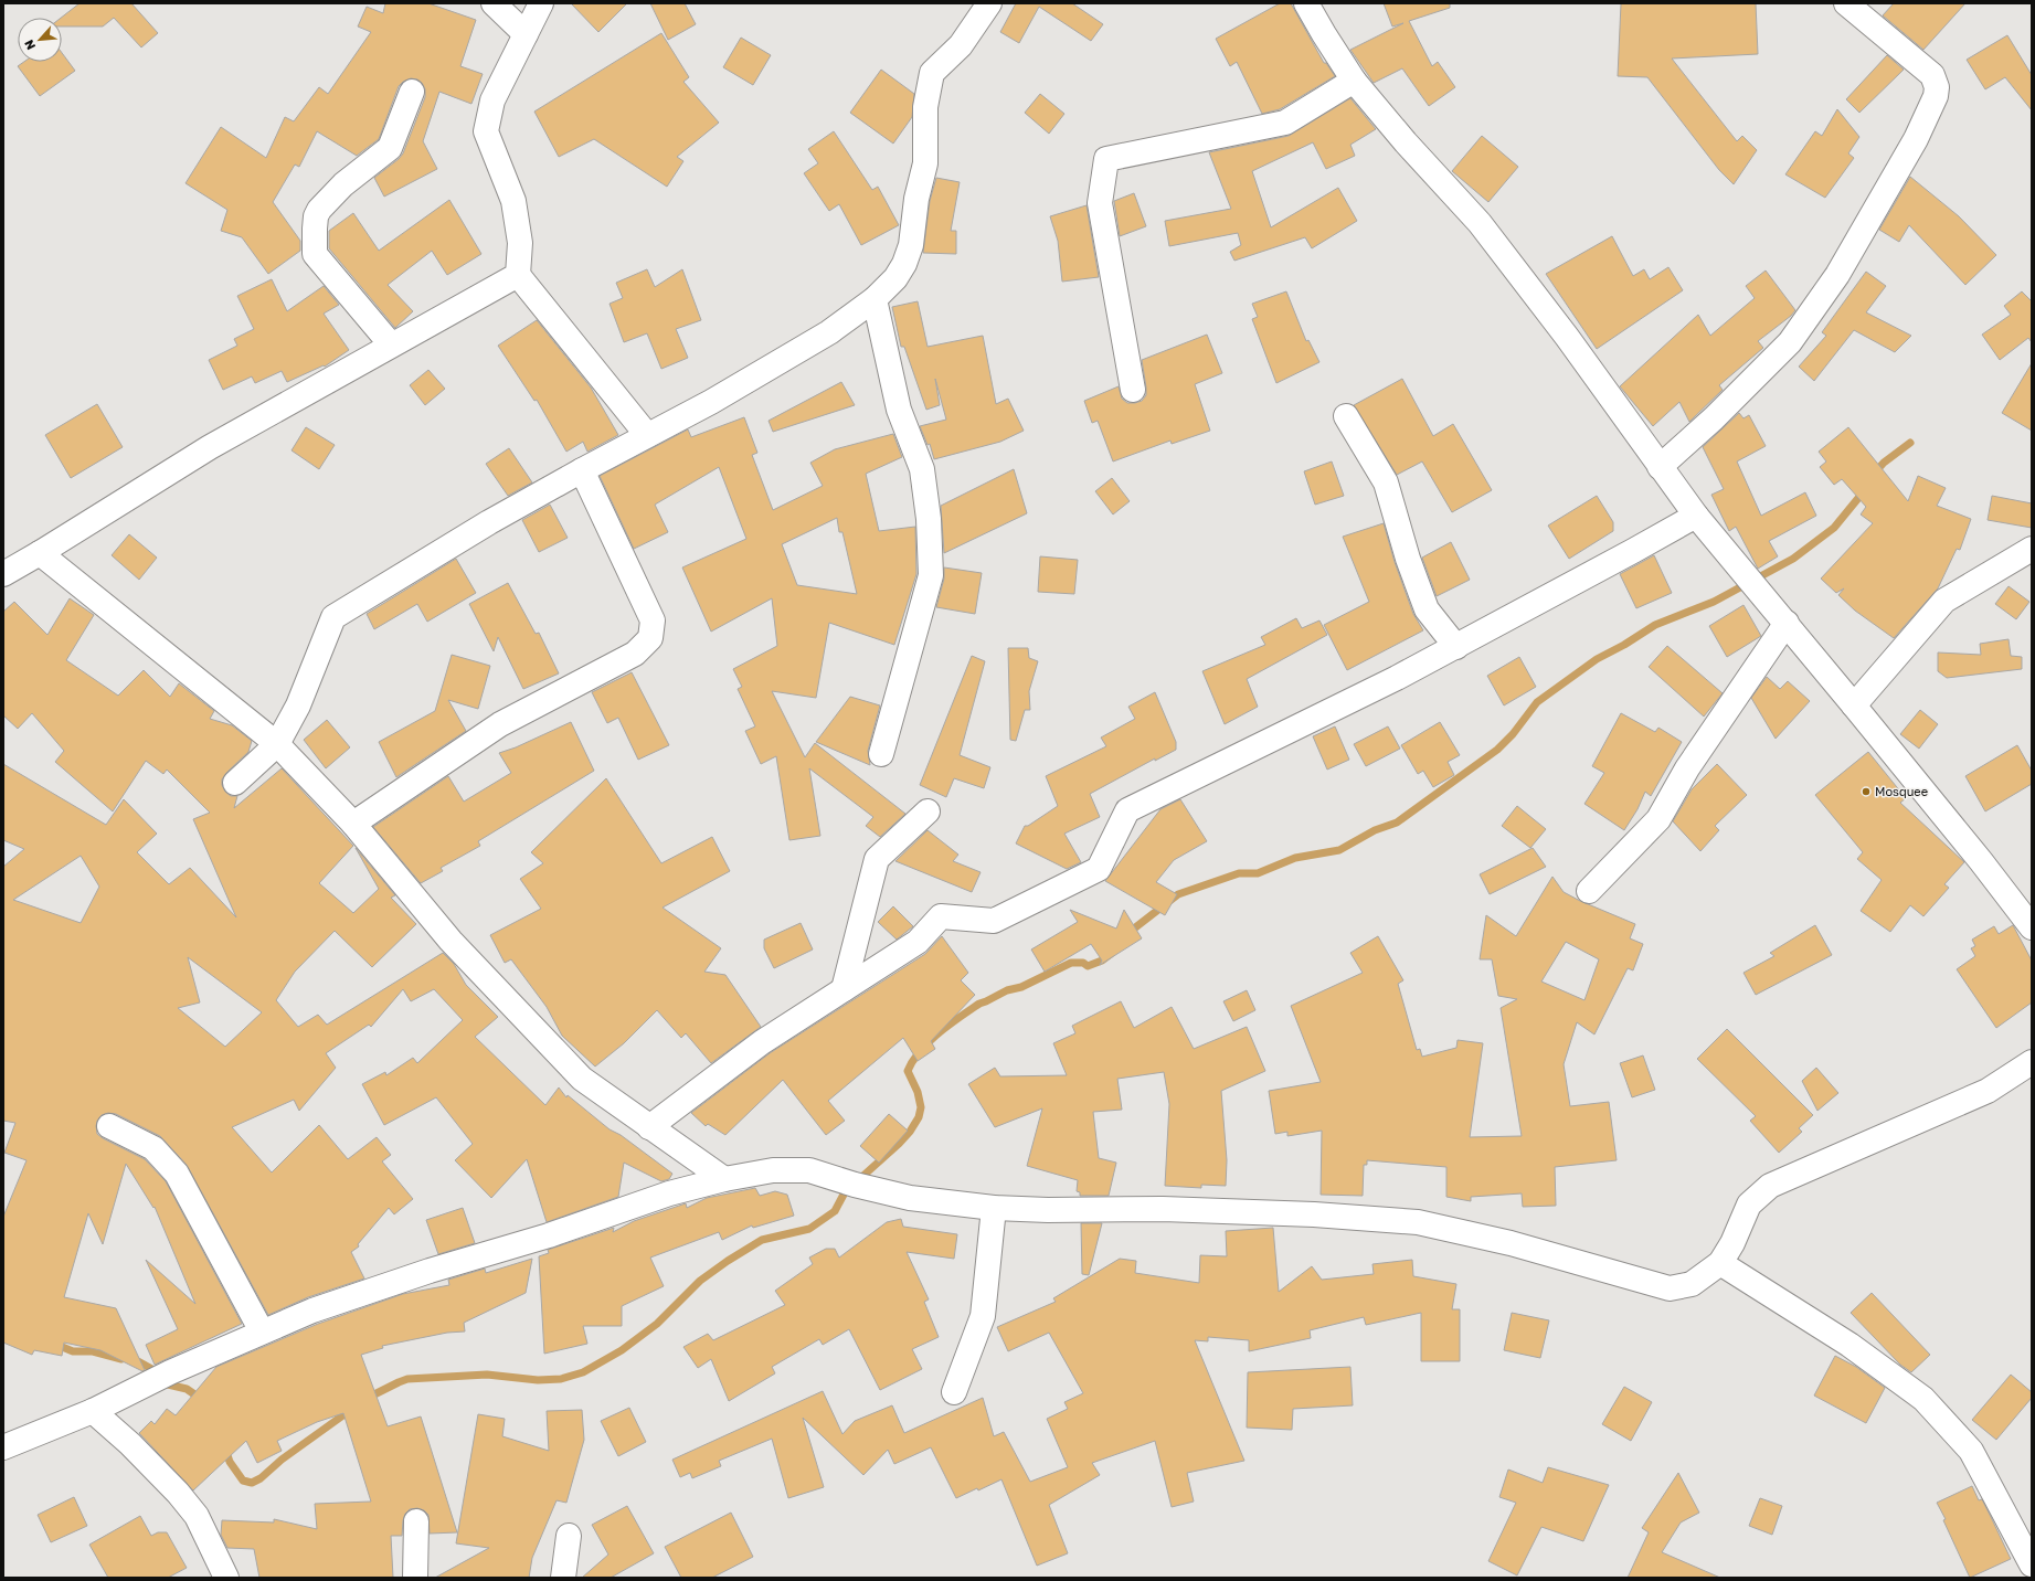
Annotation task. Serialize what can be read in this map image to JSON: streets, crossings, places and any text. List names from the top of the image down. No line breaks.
{"places":["Mosquee"],"north":"bottom left"}
